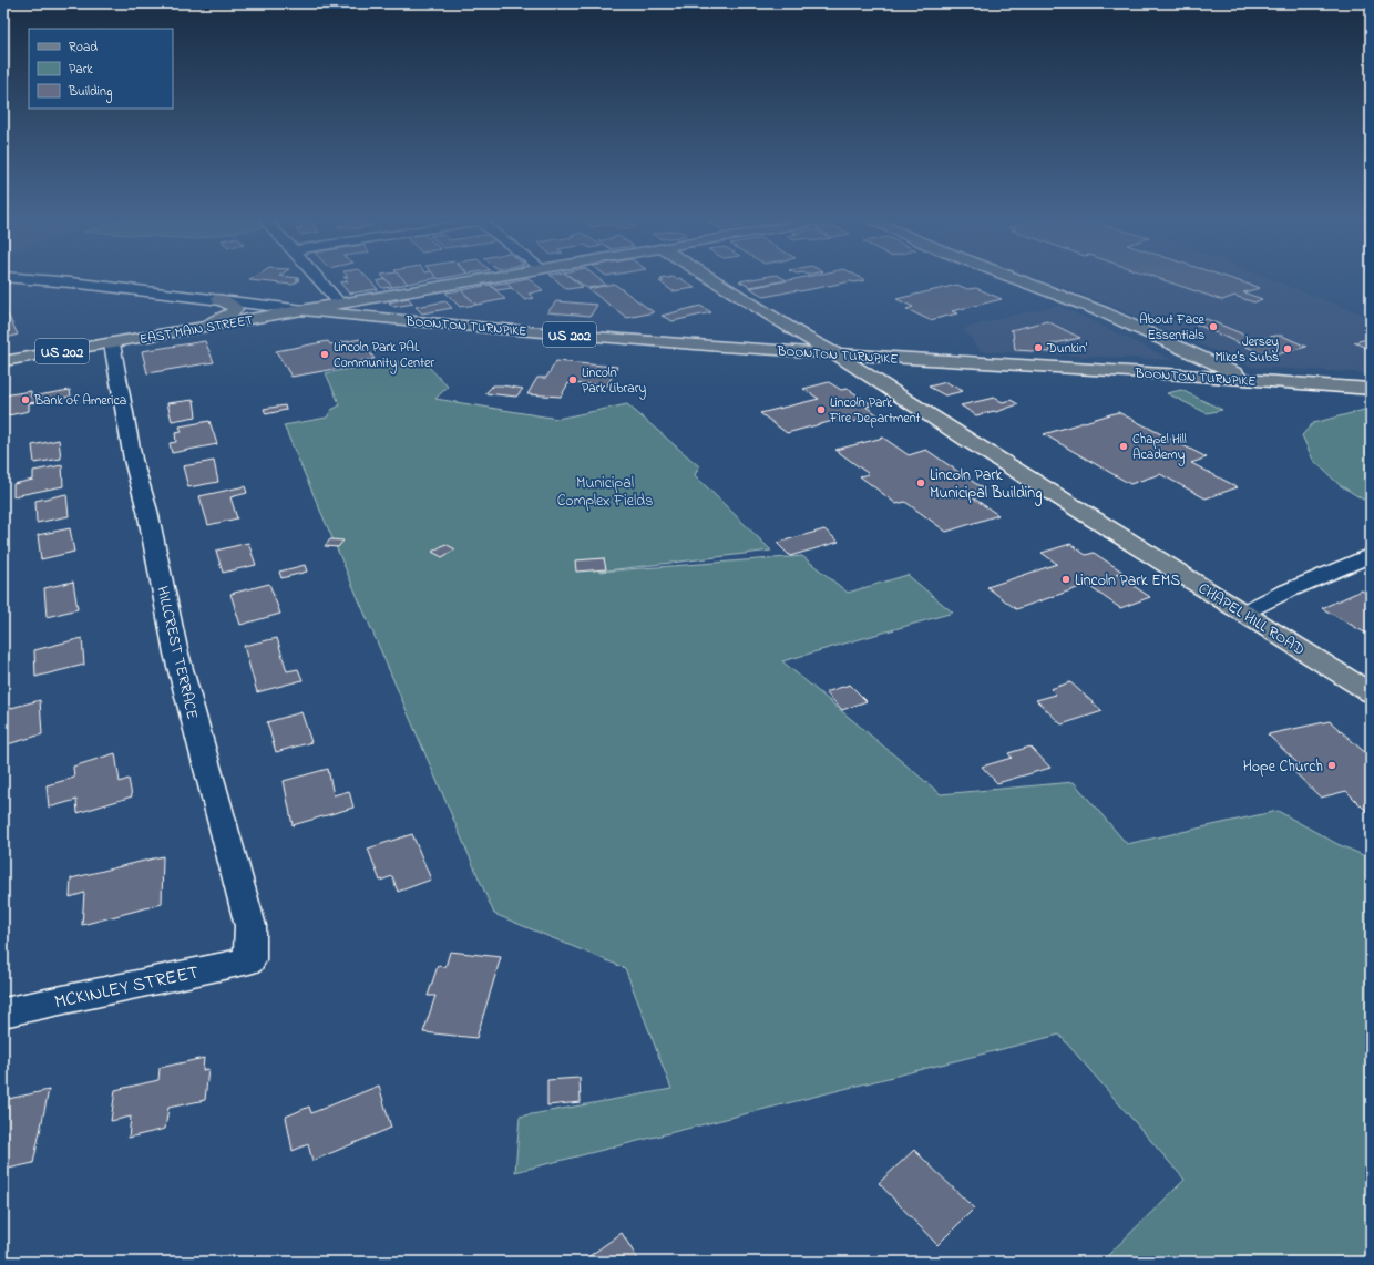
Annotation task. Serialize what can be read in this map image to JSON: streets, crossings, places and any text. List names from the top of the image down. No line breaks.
{"streets":{"main road":["BOONTON TURNPIKE","EAST MAIN STREET","US 202","CHAPEL HILL ROAD"],"street":["HILLCREST TERRACE","MCKINLEY STREET"]},"crossings":[["BOONTON TURNPIKE","EAST MAIN STREET"],["BOONTON TURNPIKE","US 202"],["BOONTON TURNPIKE","CHAPEL HILL ROAD"],["EAST MAIN STREET","US 202"],["EAST MAIN STREET","HILLCREST TERRACE"],["US 202","HILLCREST TERRACE"],["HILLCREST TERRACE","MCKINLEY STREET"]],"parks":["Municipal Complex Fields"],"places":["About Face Essentials","Dunkin'","Jersey Mike's Subs","Lincoln Park PAL Community Center","Lincoln Park Library","Bank of America","Lincoln Park Fire Department","Chapel Hill Academy","Lincoln Park Municipal Building","Lincoln Park EMS","Hope Church"],"legend":["Road","Park","Building"]}
